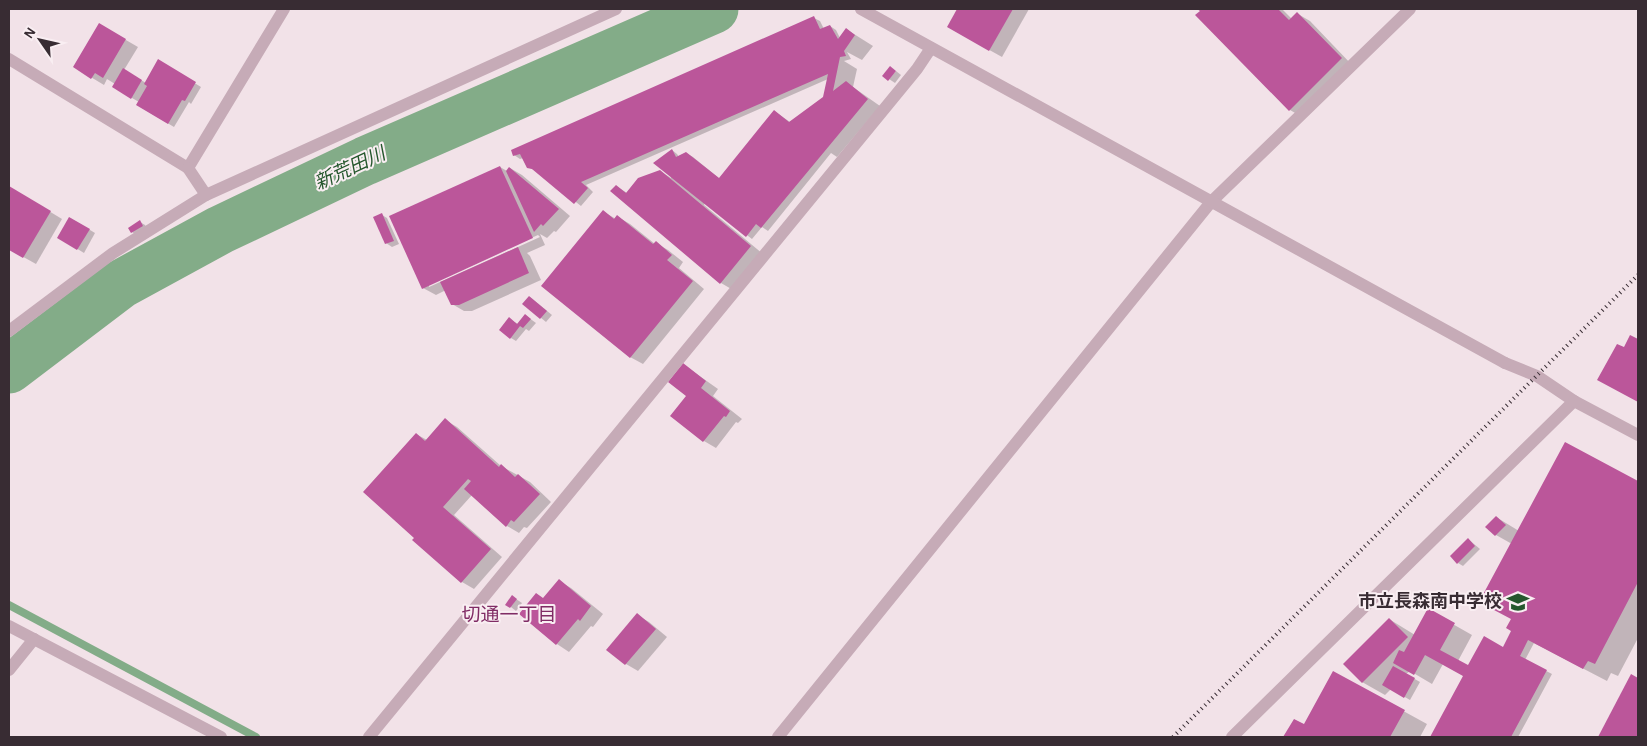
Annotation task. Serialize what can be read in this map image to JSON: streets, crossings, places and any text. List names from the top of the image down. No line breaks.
{"districts":["切通一丁目"],"water":["新荒田川"],"places":{"school or university":["市立長森南中学校"]},"north":"top left"}
